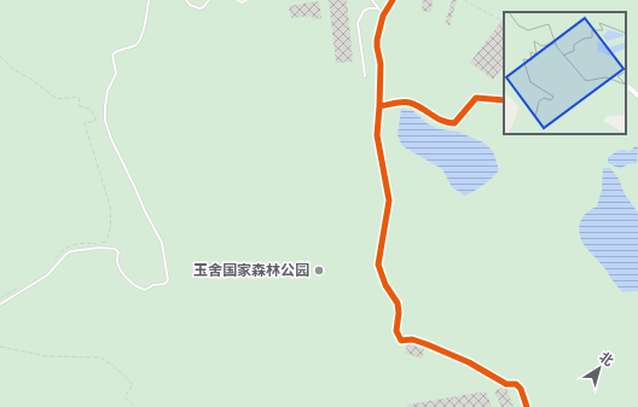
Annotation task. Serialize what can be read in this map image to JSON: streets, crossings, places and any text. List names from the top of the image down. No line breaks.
{"places":["玉舍国家森林公园"],"north":"top right"}
